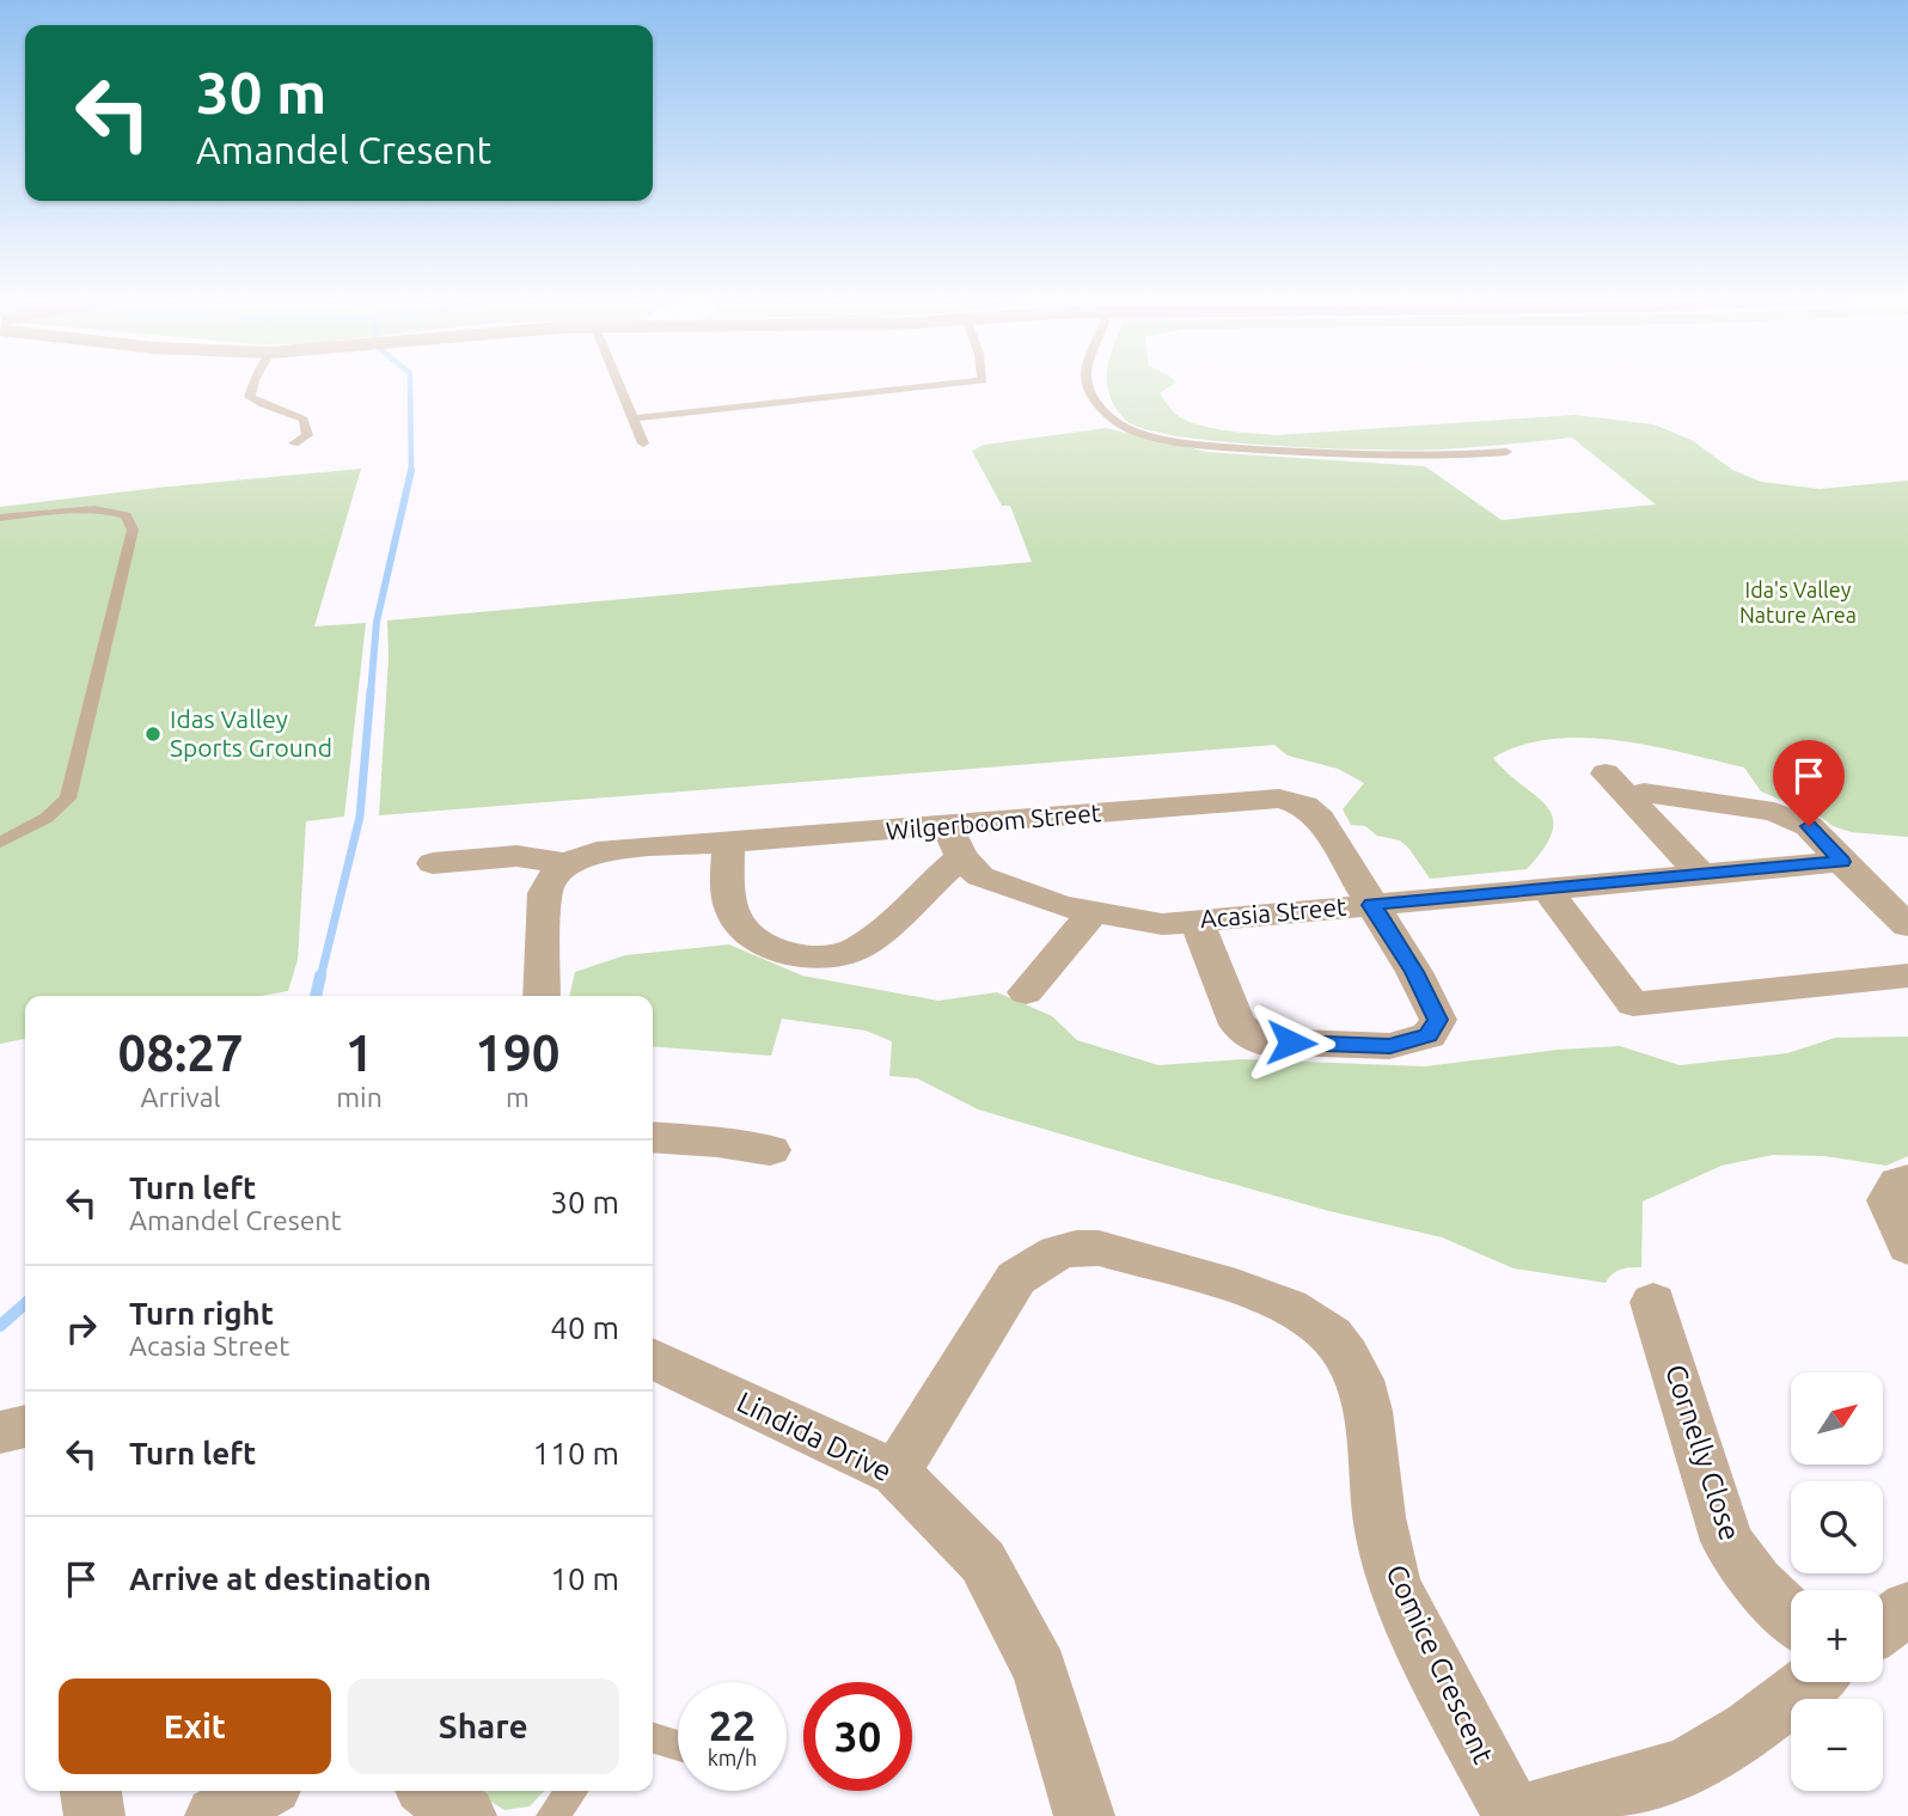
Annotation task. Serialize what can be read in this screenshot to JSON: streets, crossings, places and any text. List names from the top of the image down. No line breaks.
{"streets":{"street":["Wilgerboom Street","Acasia Street","Lindida Drive","Cornelly Close","Comice Crescent"]},"crossings":[["Wilgerboom Street","Acasia Street"],["Lindida Drive","Comice Crescent"]],"parks":["Ida's Valley Nature Area"],"places":["Idas Valley Sports Ground"],"north":"top right","page":{"turn":["30 m","Amandel Cresent"],"eta":["08:27","Arrival","1","min","190","m"],"list":[{"name":"Turn left","note":"Amandel Cresent","value":"30 m"},{"name":"Turn right","note":"Acasia Street","value":"40 m"},{"name":"Turn left","value":"110 m"},{"name":"Arrive at destination","value":"10 m"}],"map_buttons":["+","−"],"buttons":["Exit","Share"],"speed":"22 km/h","limit":"30"}}
